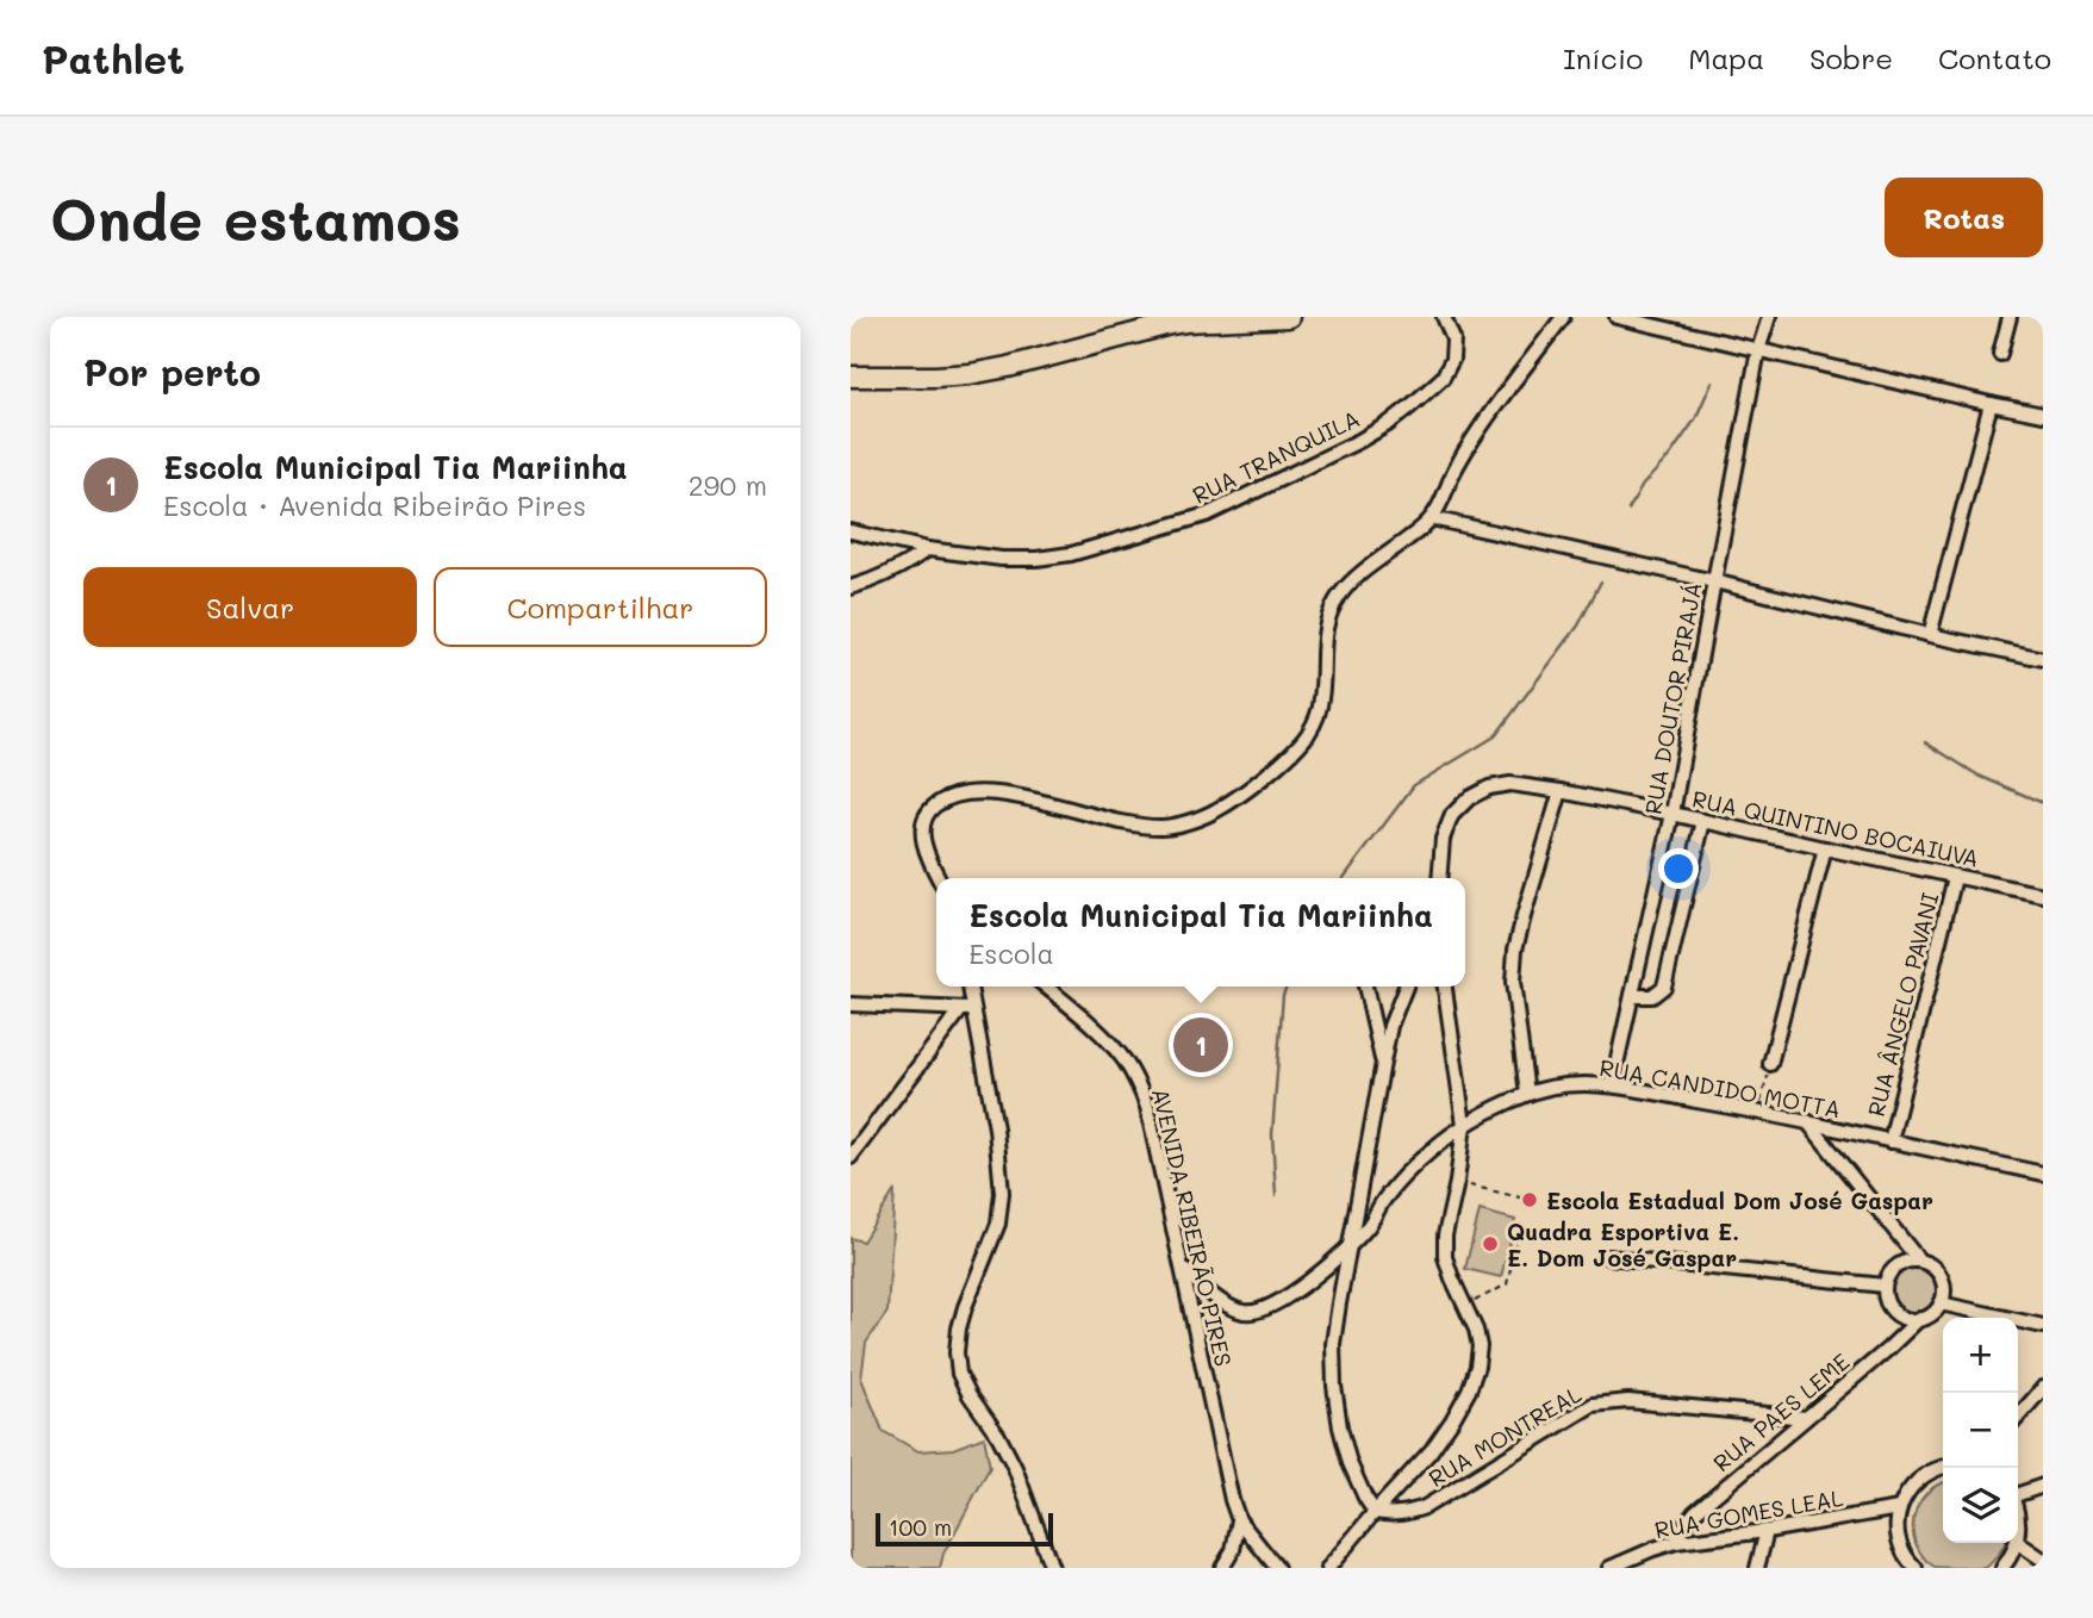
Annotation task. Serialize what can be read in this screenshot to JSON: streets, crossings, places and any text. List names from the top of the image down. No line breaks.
{"streets":{"street":["RUA TRANQUILA","RUA DOUTOR PIRAJÁ","RUA QUINTINO BOCAIUVA","RUA ÂNGELO PAVANI","RUA CANDIDO MOTTA","AVENIDA RIBEIRÃO PIRES","RUA PAES LEME","RUA MONTREAL","RUA GOMES LEAL"]},"crossings":[["RUA DOUTOR PIRAJÁ","RUA QUINTINO BOCAIUVA"],["RUA DOUTOR PIRAJÁ","RUA CANDIDO MOTTA"],["RUA QUINTINO BOCAIUVA","RUA ÂNGELO PAVANI"],["RUA ÂNGELO PAVANI","RUA CANDIDO MOTTA"],["RUA CANDIDO MOTTA","AVENIDA RIBEIRÃO PIRES"],["RUA PAES LEME","RUA MONTREAL"],["RUA PAES LEME","RUA GOMES LEAL"]],"places":["Escola Estadual Dom José Gaspar","Quadra Esportiva E. E. Dom José Gaspar"],"scale_bar":"100 m","page":{"header":"Pathlet","nav":["Início","Mapa","Sobre","Contato"],"buttons":["Rotas",["Salvar","Compartilhar"]],"title":"Onde estamos","heading":"Por perto","list":[{"mark":"1","name":"Escola Municipal Tia Mariinha","note":"Escola · Avenida Ribeirão Pires","value":"290 m"}],"popup":["Escola Municipal Tia Mariinha","Escola"],"pins":"1","map_buttons":["+","−"],"scale":"100 m"}}
